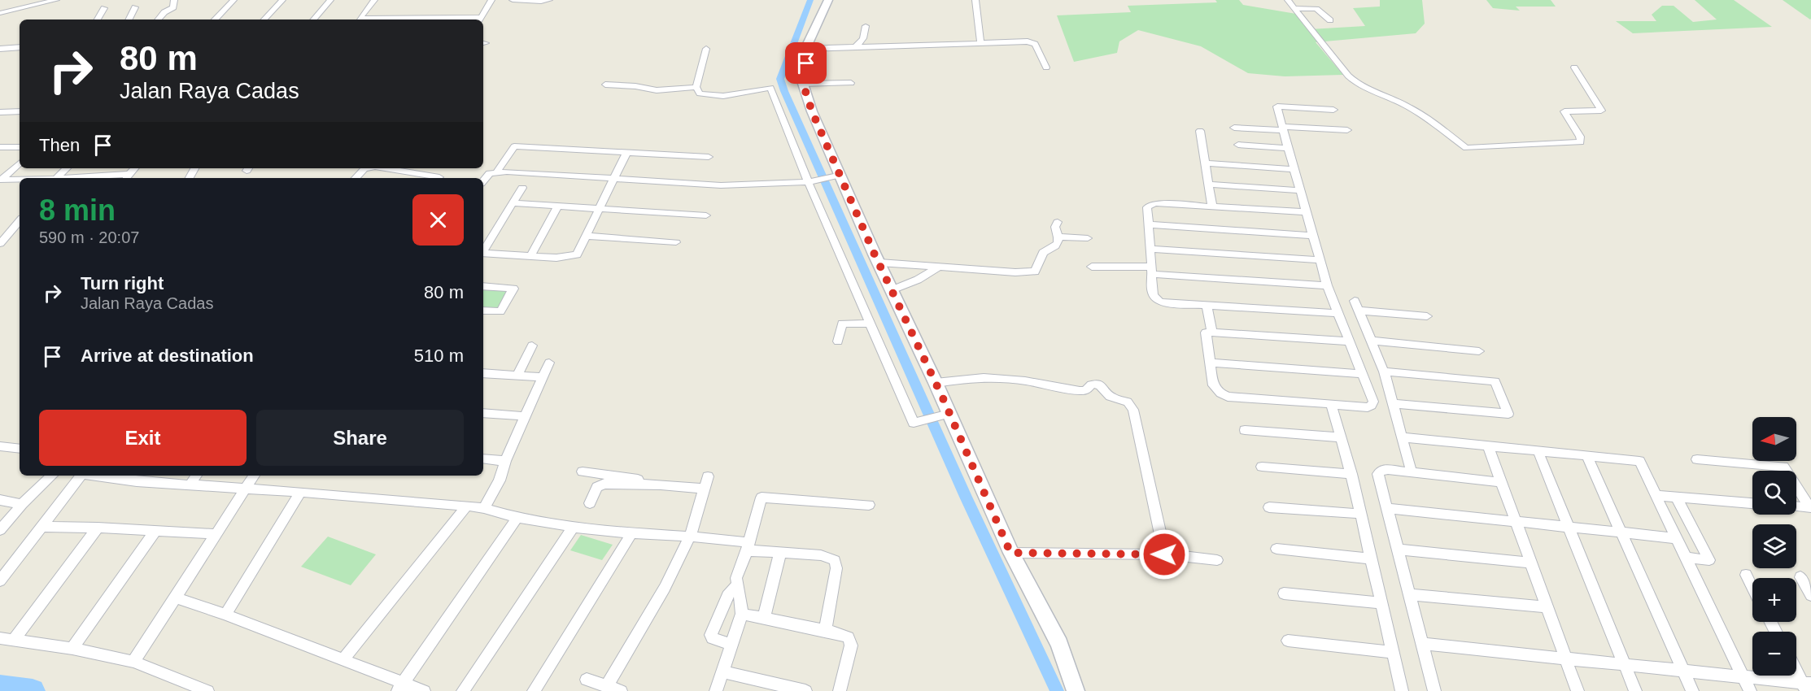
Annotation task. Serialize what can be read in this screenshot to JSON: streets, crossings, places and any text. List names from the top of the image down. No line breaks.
{"north":"left","page":{"turn":["80 m","Jalan Raya Cadas"],"then":"Then","heading":["8 min","590 m · 20:07"],"list":[{"name":"Turn right","note":"Jalan Raya Cadas","value":"80 m"},{"name":"Arrive at destination","value":"510 m"}],"buttons":["Exit","Share"],"map_buttons":["+","−"]}}
